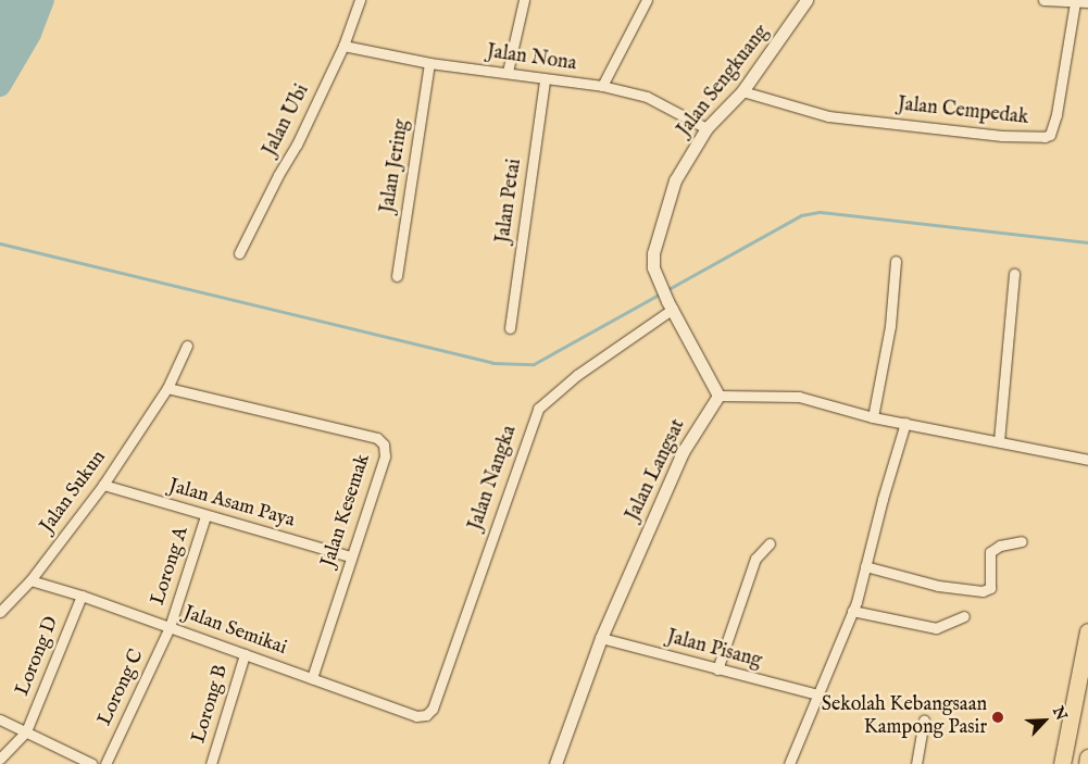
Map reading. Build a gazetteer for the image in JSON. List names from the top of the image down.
{
  "streets": {
    "street": [
      "Jalan Nona",
      "Jalan Sengkuang",
      "Jalan Cempedak",
      "Jalan Ubi",
      "Jalan Jering",
      "Jalan Petai",
      "Jalan Langsat",
      "Jalan Nangka",
      "Jalan Sukun",
      "Jalan Asam Paya",
      "Jalan Kesemak",
      "Lorong A",
      "Jalan Semikai",
      "Jalan Pisang",
      "Lorong D",
      "Lorong C",
      "Lorong B"
    ]
  },
  "crossings": [
    ["Jalan Nona", "Jalan Sengkuang"],
    ["Jalan Nona", "Jalan Ubi"],
    ["Jalan Nona", "Jalan Jering"],
    ["Jalan Nona", "Jalan Petai"],
    ["Jalan Sengkuang", "Jalan Cempedak"],
    ["Jalan Sengkuang", "Jalan Langsat"],
    ["Jalan Sengkuang", "Jalan Nangka"],
    ["Jalan Langsat", "Jalan Pisang"],
    ["Jalan Nangka", "Jalan Semikai"],
    ["Jalan Sukun", "Jalan Asam Paya"],
    ["Jalan Sukun", "Jalan Kesemak"],
    ["Jalan Sukun", "Jalan Semikai"],
    ["Jalan Asam Paya", "Jalan Kesemak"],
    ["Jalan Asam Paya", "Lorong A"],
    ["Jalan Kesemak", "Jalan Semikai"],
    ["Lorong A", "Jalan Semikai"],
    ["Lorong A", "Lorong C"],
    ["Jalan Semikai", "Lorong D"],
    ["Jalan Semikai", "Lorong C"],
    ["Jalan Semikai", "Lorong B"]
  ],
  "places": ["Sekolah Kebangsaan Kampong Pasir"],
  "north": "top right"
}
